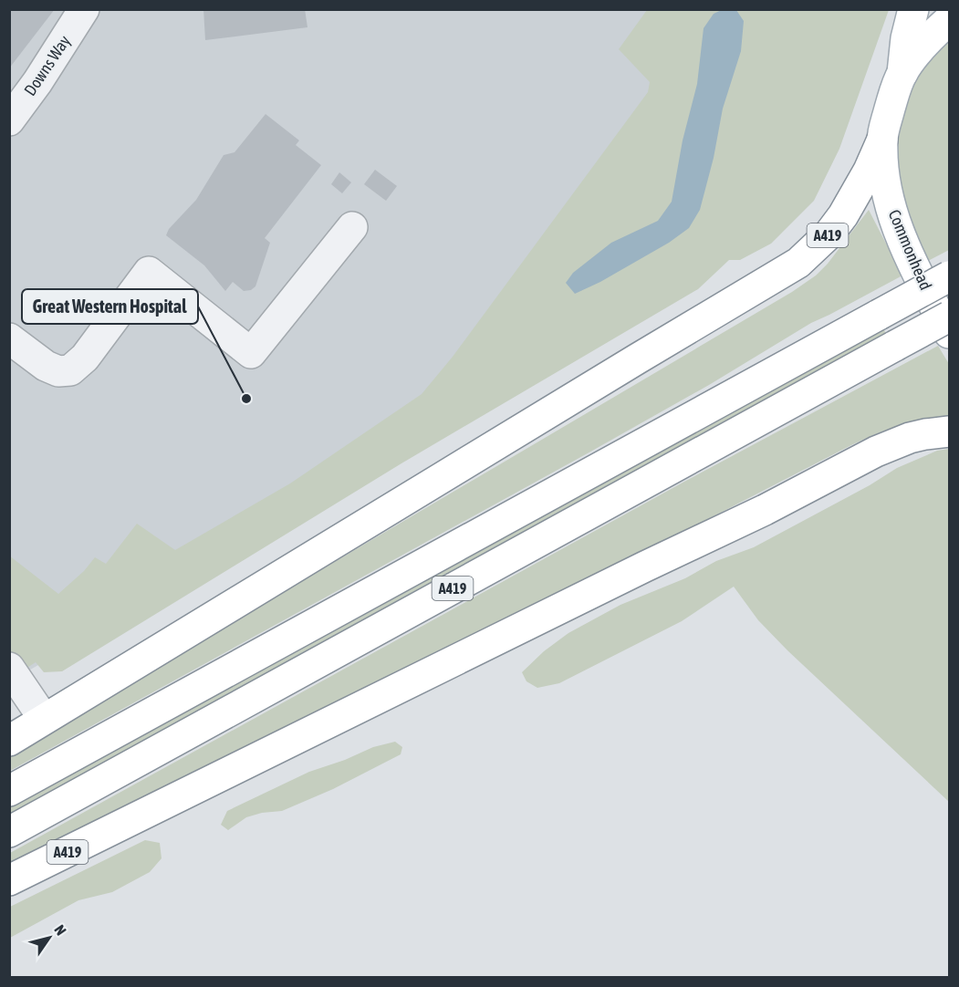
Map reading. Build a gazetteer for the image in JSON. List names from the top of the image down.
{
  "streets": {
    "main road": ["A419", "Commonhead"],
    "street": ["Downs Way"]
  },
  "crossings": [
    ["A419", "Commonhead"]
  ],
  "places": ["Great Western Hospital"],
  "north": "top right"
}
